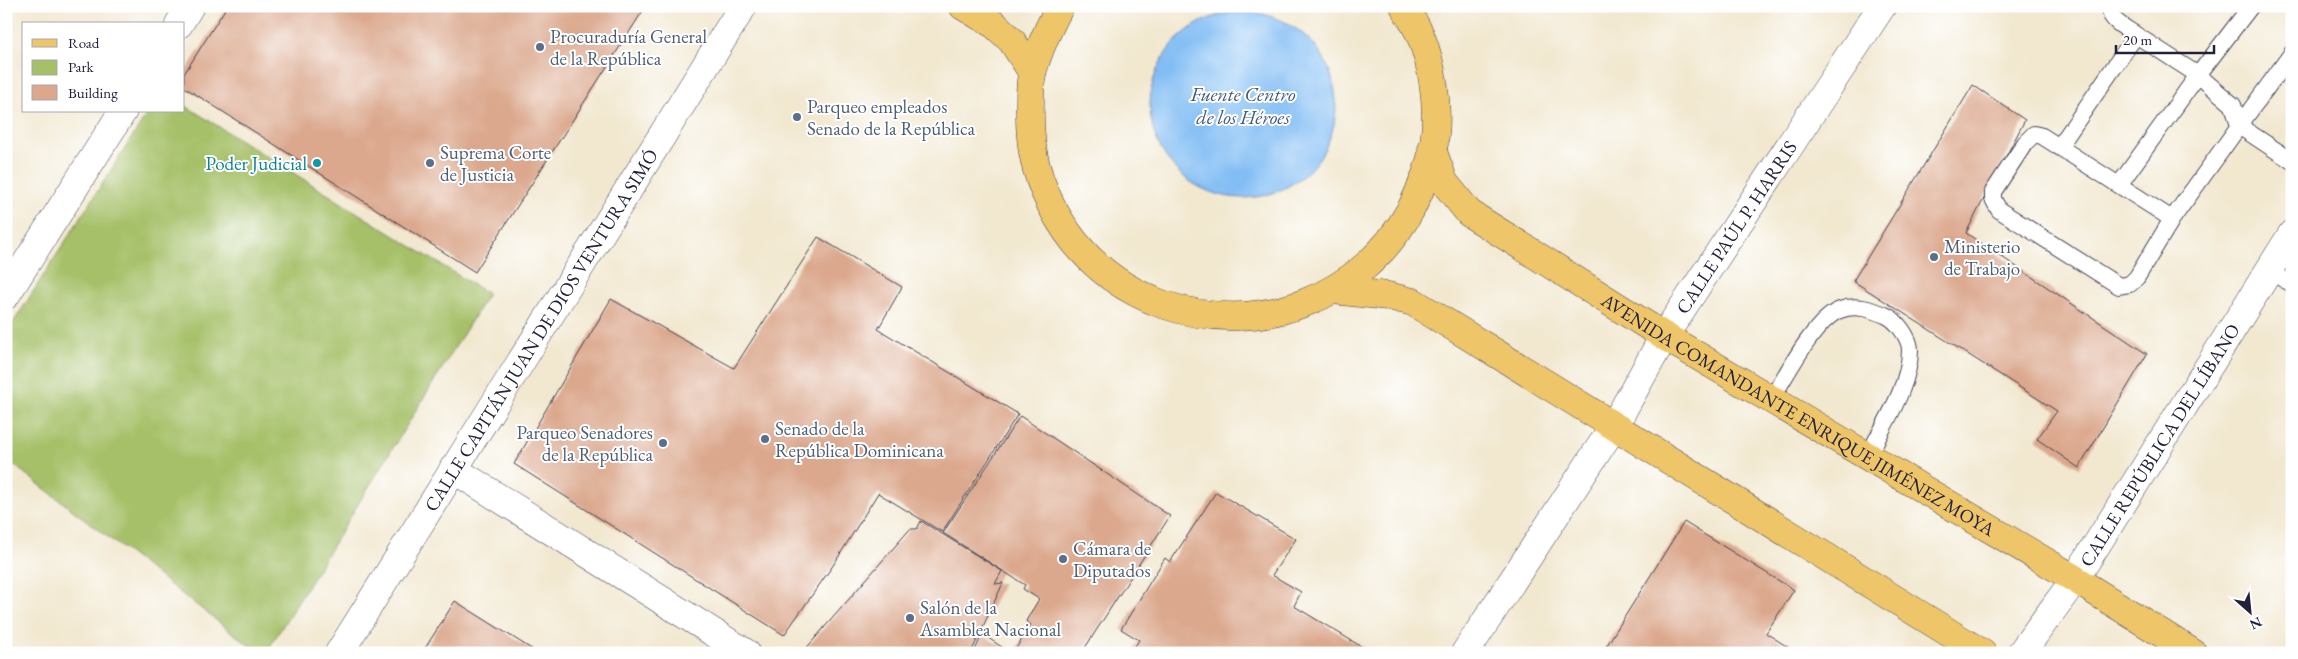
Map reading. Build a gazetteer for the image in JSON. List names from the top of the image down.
{
  "streets": {
    "main road": ["AVENIDA COMANDANTE ENRIQUE JIMÉNEZ MOYA"],
    "street": ["CALLE PAÚL P. HARRIS", "CALLE CAPITÁN JUAN DE DIOS VENTURA SIMÓ", "CALLE REPÚBLICA DEL LÍBANO"]
  },
  "crossings": [
    ["CALLE PAÚL P. HARRIS", "AVENIDA COMANDANTE ENRIQUE JIMÉNEZ MOYA"],
    ["AVENIDA COMANDANTE ENRIQUE JIMÉNEZ MOYA", "CALLE REPÚBLICA DEL LÍBANO"]
  ],
  "water": ["Fuente Centro de los Héroes"],
  "places": [
    "Procuraduría General de la República",
    "Parqueo empleados Senado de la República",
    "Poder Judicial",
    "Suprema Corte de Justicia",
    "Ministerio de Trabajo",
    "Senado de la República Dominicana",
    "Parqueo Senadores de la República",
    "Cámara de Diputados",
    "Salón de la Asamblea Nacional"
  ],
  "legend": ["Road", "Park", "Building"],
  "scale_bar": "20 m",
  "north": "bottom right"
}
